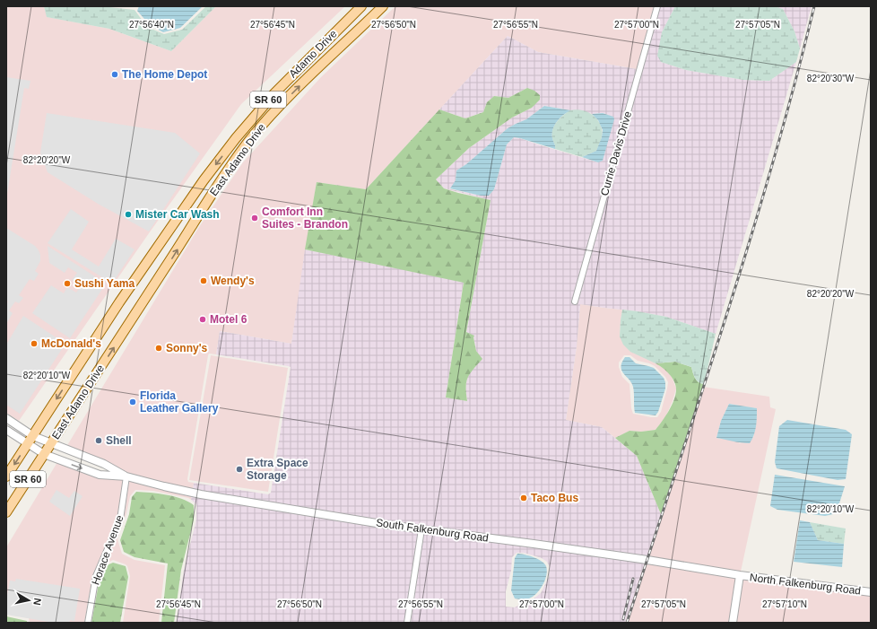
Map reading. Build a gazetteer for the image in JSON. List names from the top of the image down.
{
  "streets": {
    "main road": ["Adamo Drive", "SR 60", "East Adamo Drive"],
    "street": [
      "Currie Davis Drive",
      "South Falkenburg Road",
      "Horace Avenue",
      "North Falkenburg Road"
    ]
  },
  "crossings": [
    ["Adamo Drive", "East Adamo Drive"],
    ["SR 60", "East Adamo Drive"],
    ["SR 60", "South Falkenburg Road"],
    ["East Adamo Drive", "South Falkenburg Road"],
    ["South Falkenburg Road", "Horace Avenue"],
    ["South Falkenburg Road", "North Falkenburg Road"]
  ],
  "places": [
    "The Home Depot",
    "Mister Car Wash",
    "Comfort Inn Suites - Brandon",
    "Wendy's",
    "Sushi Yama",
    "Motel 6",
    "McDonald's",
    "Sonny's",
    "Florida Leather Gallery",
    "Shell",
    "Extra Space Storage",
    "Taco Bus"
  ],
  "north": "right",
  "coordinates": [
    "27°56'40\"N",
    "27°56'45\"N",
    "27°56'50\"N",
    "27°56'55\"N",
    "27°57'00\"N",
    "27°57'05\"N",
    "82°20'30\"W",
    "82°20'20\"W",
    "82°20'10\"W",
    "27°57'10\"N"
  ]
}
